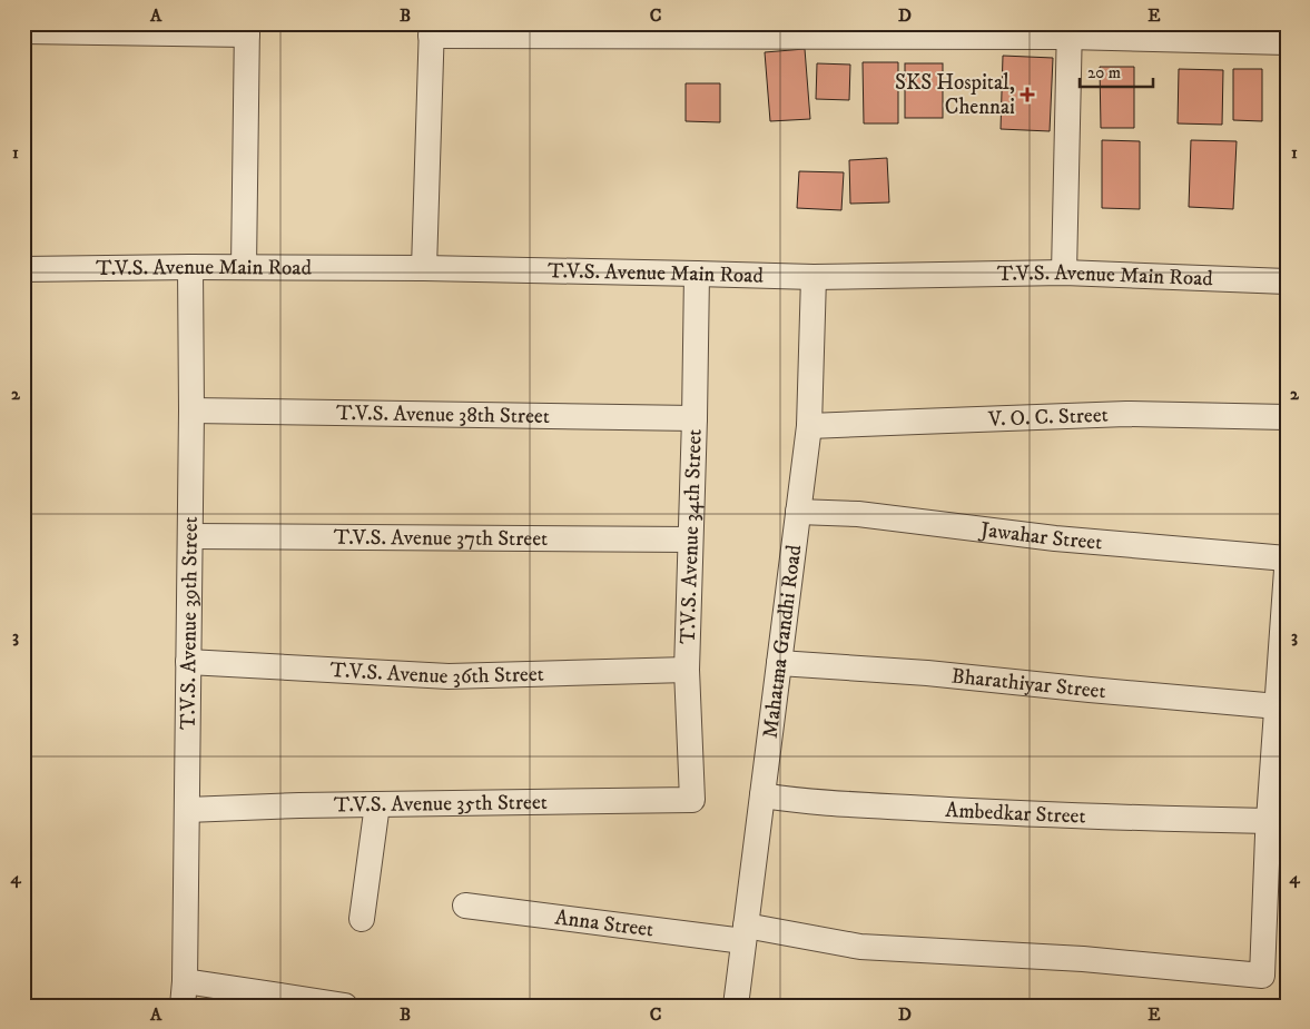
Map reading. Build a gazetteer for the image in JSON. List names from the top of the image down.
{
  "streets": {
    "street": [
      "T.V.S. Avenue Main Road",
      "T.V.S. Avenue 38th Street",
      "V. O. C. Street",
      "T.V.S. Avenue 34th Street",
      "Jawahar Street",
      "T.V.S. Avenue 37th Street",
      "T.V.S. Avenue 39th Street",
      "Mahatma Gandhi Road",
      "T.V.S. Avenue 36th Street",
      "Bharathiyar Street",
      "T.V.S. Avenue 35th Street",
      "Ambedkar Street",
      "Anna Street"
    ]
  },
  "crossings": [
    ["T.V.S. Avenue Main Road", "T.V.S. Avenue 34th Street"],
    ["T.V.S. Avenue Main Road", "T.V.S. Avenue 39th Street"],
    ["T.V.S. Avenue Main Road", "Mahatma Gandhi Road"],
    ["T.V.S. Avenue 38th Street", "T.V.S. Avenue 34th Street"],
    ["T.V.S. Avenue 38th Street", "T.V.S. Avenue 39th Street"],
    ["V. O. C. Street", "Mahatma Gandhi Road"],
    ["T.V.S. Avenue 34th Street", "T.V.S. Avenue 37th Street"],
    ["T.V.S. Avenue 34th Street", "T.V.S. Avenue 36th Street"],
    ["T.V.S. Avenue 34th Street", "T.V.S. Avenue 35th Street"],
    ["Jawahar Street", "Mahatma Gandhi Road"],
    ["T.V.S. Avenue 37th Street", "T.V.S. Avenue 39th Street"],
    ["T.V.S. Avenue 39th Street", "T.V.S. Avenue 36th Street"],
    ["T.V.S. Avenue 39th Street", "T.V.S. Avenue 35th Street"],
    ["Mahatma Gandhi Road", "Bharathiyar Street"],
    ["Mahatma Gandhi Road", "Ambedkar Street"],
    ["Mahatma Gandhi Road", "Anna Street"],
    ["Ambedkar Street", "Anna Street"]
  ],
  "places": {
    "health": ["SKS Hospital, Chennai"]
  },
  "scale_bar": "20 m",
  "grid": {
    "columns": [
      "A",
      "B",
      "C",
      "D",
      "E"
    ],
    "rows": [
      "1",
      "2",
      "3",
      "4"
    ]
  }
}
